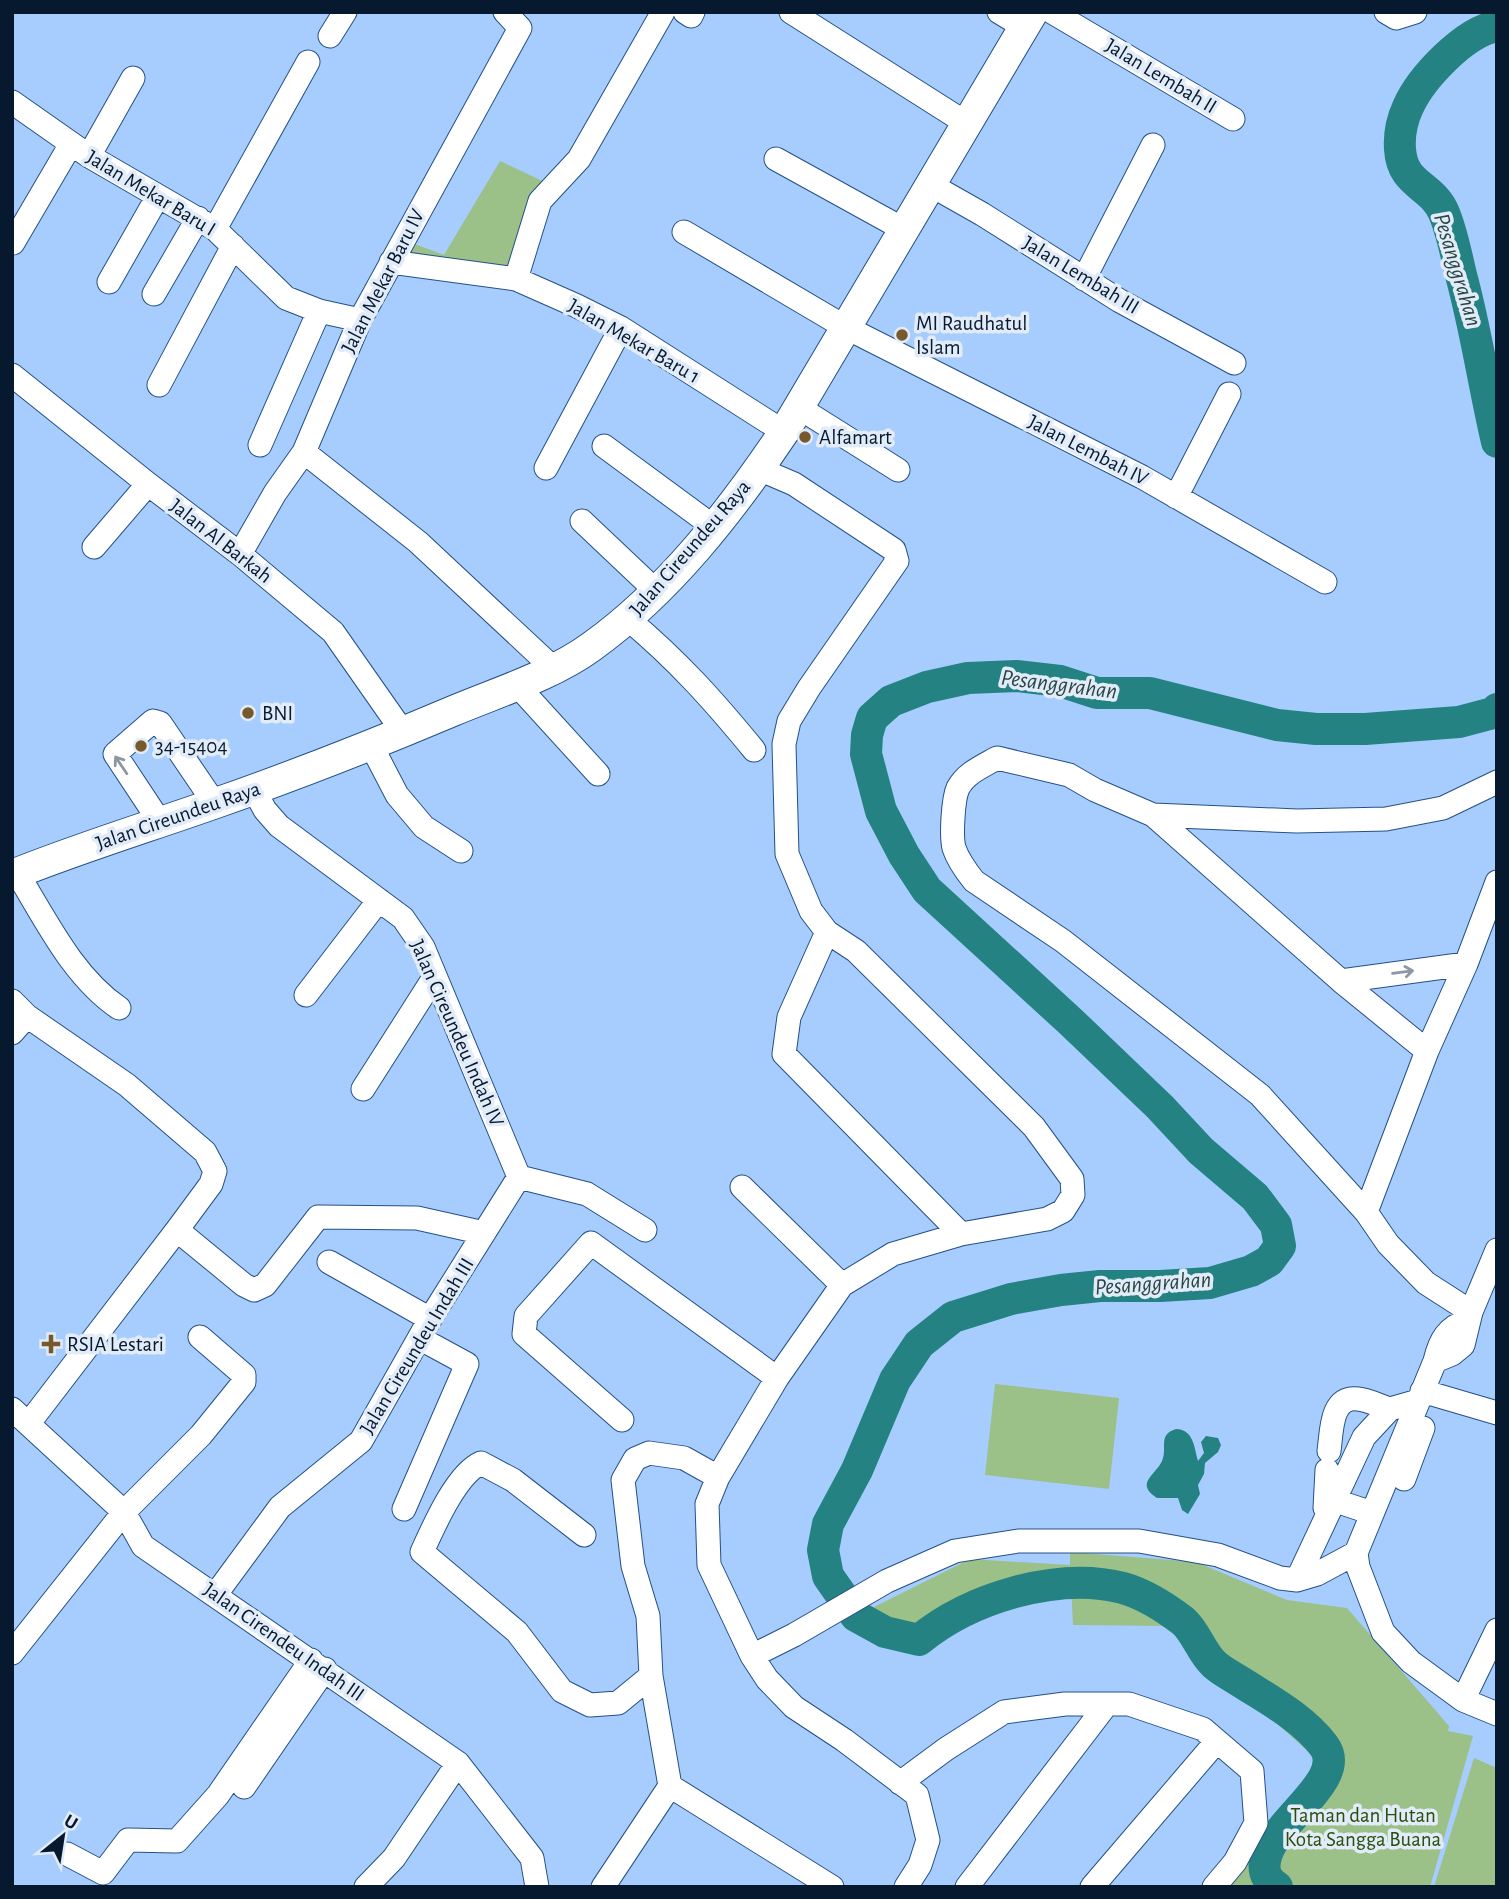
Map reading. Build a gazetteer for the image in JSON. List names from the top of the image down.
{
  "streets": {
    "main road": ["Jalan Cireundeu Raya"],
    "street": [
      "Jalan Lembah II",
      "Jalan Mekar Baru I",
      "Jalan Lembah III",
      "Jalan Mekar Baru IV",
      "Jalan Mekar Baru 1",
      "Jalan Lembah IV",
      "Jalan Al Barkah",
      "Jalan Cireundeu Indah IV",
      "Jalan Cireundeu Indah III",
      "Jalan Cirendeu Indah III"
    ]
  },
  "crossings": [
    ["Jalan Mekar Baru I", "Jalan Mekar Baru IV"],
    ["Jalan Lembah III", "Jalan Cireundeu Raya"],
    ["Jalan Mekar Baru IV", "Jalan Mekar Baru 1"],
    ["Jalan Mekar Baru IV", "Jalan Al Barkah"],
    ["Jalan Mekar Baru 1", "Jalan Cireundeu Raya"],
    ["Jalan Lembah IV", "Jalan Cireundeu Raya"],
    ["Jalan Al Barkah", "Jalan Cireundeu Raya"],
    ["Jalan Cireundeu Raya", "Jalan Cireundeu Indah IV"],
    ["Jalan Cireundeu Indah IV", "Jalan Cireundeu Indah III"],
    ["Jalan Cireundeu Indah III", "Jalan Cirendeu Indah III"]
  ],
  "water": ["Pesanggrahan"],
  "parks": ["Taman dan Hutan Kota Sangga Buana"],
  "places": {
    "other": [
      "MI Raudhatul Islam",
      "Alfamart",
      "BNI",
      "34-15404"
    ],
    "health": ["RSIA Lestari"]
  },
  "north": "top right"
}
